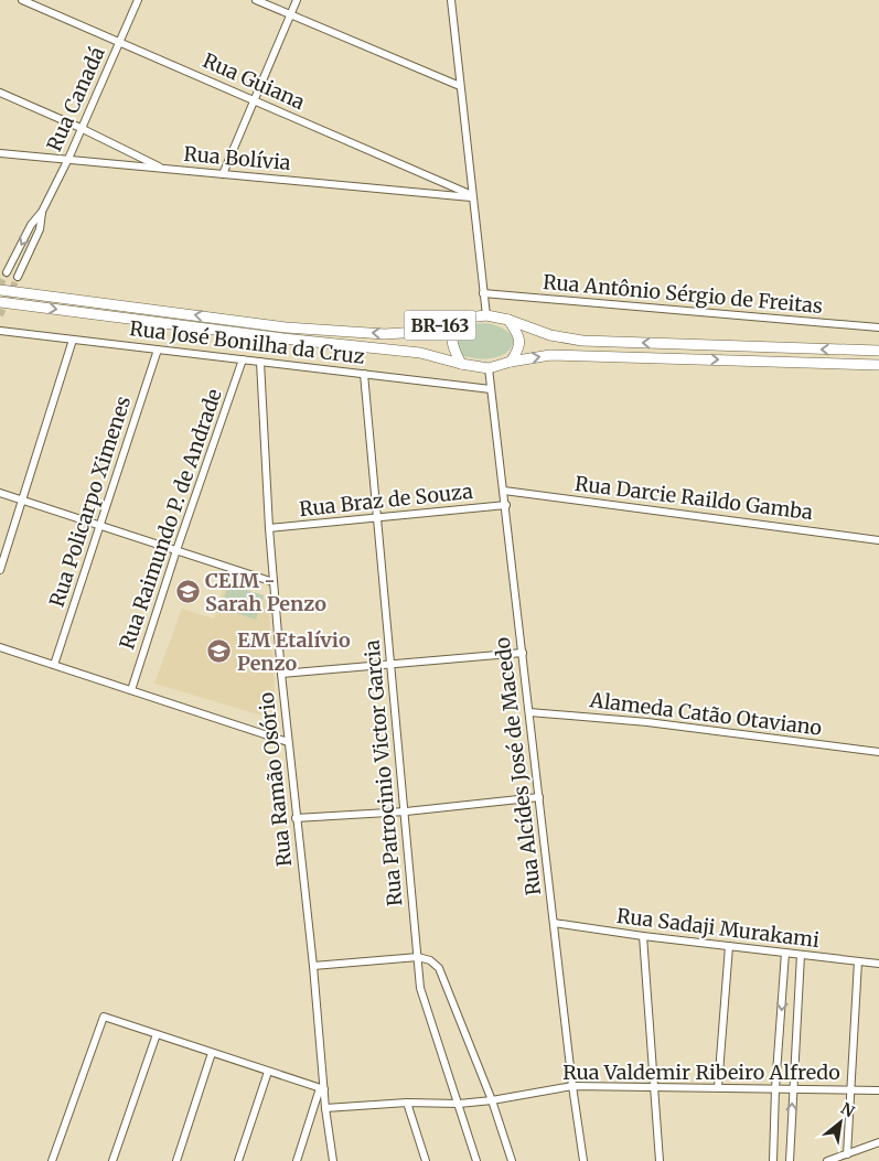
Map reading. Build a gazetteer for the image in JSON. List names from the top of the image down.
{
  "streets": {
    "highway": ["BR-163"],
    "street": [
      "Rua Guiana",
      "Rua Canadá",
      "Rua Bolívia",
      "Rua Antônio Sérgio de Freitas",
      "Rua José Bonilha da Cruz",
      "Rua Darcie Raildo Gamba",
      "Rua Braz de Souza",
      "Rua Policarpo Ximenes",
      "Rua Raimundo P. de Andrade",
      "Alameda Catão Otaviano",
      "Rua Alcídes José de Macedo",
      "Rua Patrocinio Victor Garcia",
      "Rua Ramão Osório",
      "Rua Sadaji Murakami",
      "Rua Valdemir Ribeiro Alfredo"
    ]
  },
  "crossings": [
    ["Rua Guiana", "Rua Canadá"],
    ["Rua Guiana", "Rua Bolívia"],
    ["Rua Canadá", "Rua Bolívia"],
    ["BR-163", "Rua Alcídes José de Macedo"],
    ["Rua José Bonilha da Cruz", "Rua Policarpo Ximenes"],
    ["Rua José Bonilha da Cruz", "Rua Raimundo P. de Andrade"],
    ["Rua José Bonilha da Cruz", "Rua Alcídes José de Macedo"],
    ["Rua José Bonilha da Cruz", "Rua Patrocinio Victor Garcia"],
    ["Rua José Bonilha da Cruz", "Rua Ramão Osório"],
    ["Rua Darcie Raildo Gamba", "Rua Alcídes José de Macedo"],
    ["Rua Braz de Souza", "Rua Alcídes José de Macedo"],
    ["Rua Braz de Souza", "Rua Patrocinio Victor Garcia"],
    ["Rua Braz de Souza", "Rua Ramão Osório"],
    ["Alameda Catão Otaviano", "Rua Alcídes José de Macedo"],
    ["Rua Alcídes José de Macedo", "Rua Sadaji Murakami"],
    ["Rua Alcídes José de Macedo", "Rua Valdemir Ribeiro Alfredo"],
    ["Rua Patrocinio Victor Garcia", "Rua Valdemir Ribeiro Alfredo"],
    ["Rua Ramão Osório", "Rua Valdemir Ribeiro Alfredo"]
  ],
  "places": {
    "school or university": ["CEIM - Sarah Penzo", "EM Etalívio Penzo"]
  },
  "north": "top right"
}
